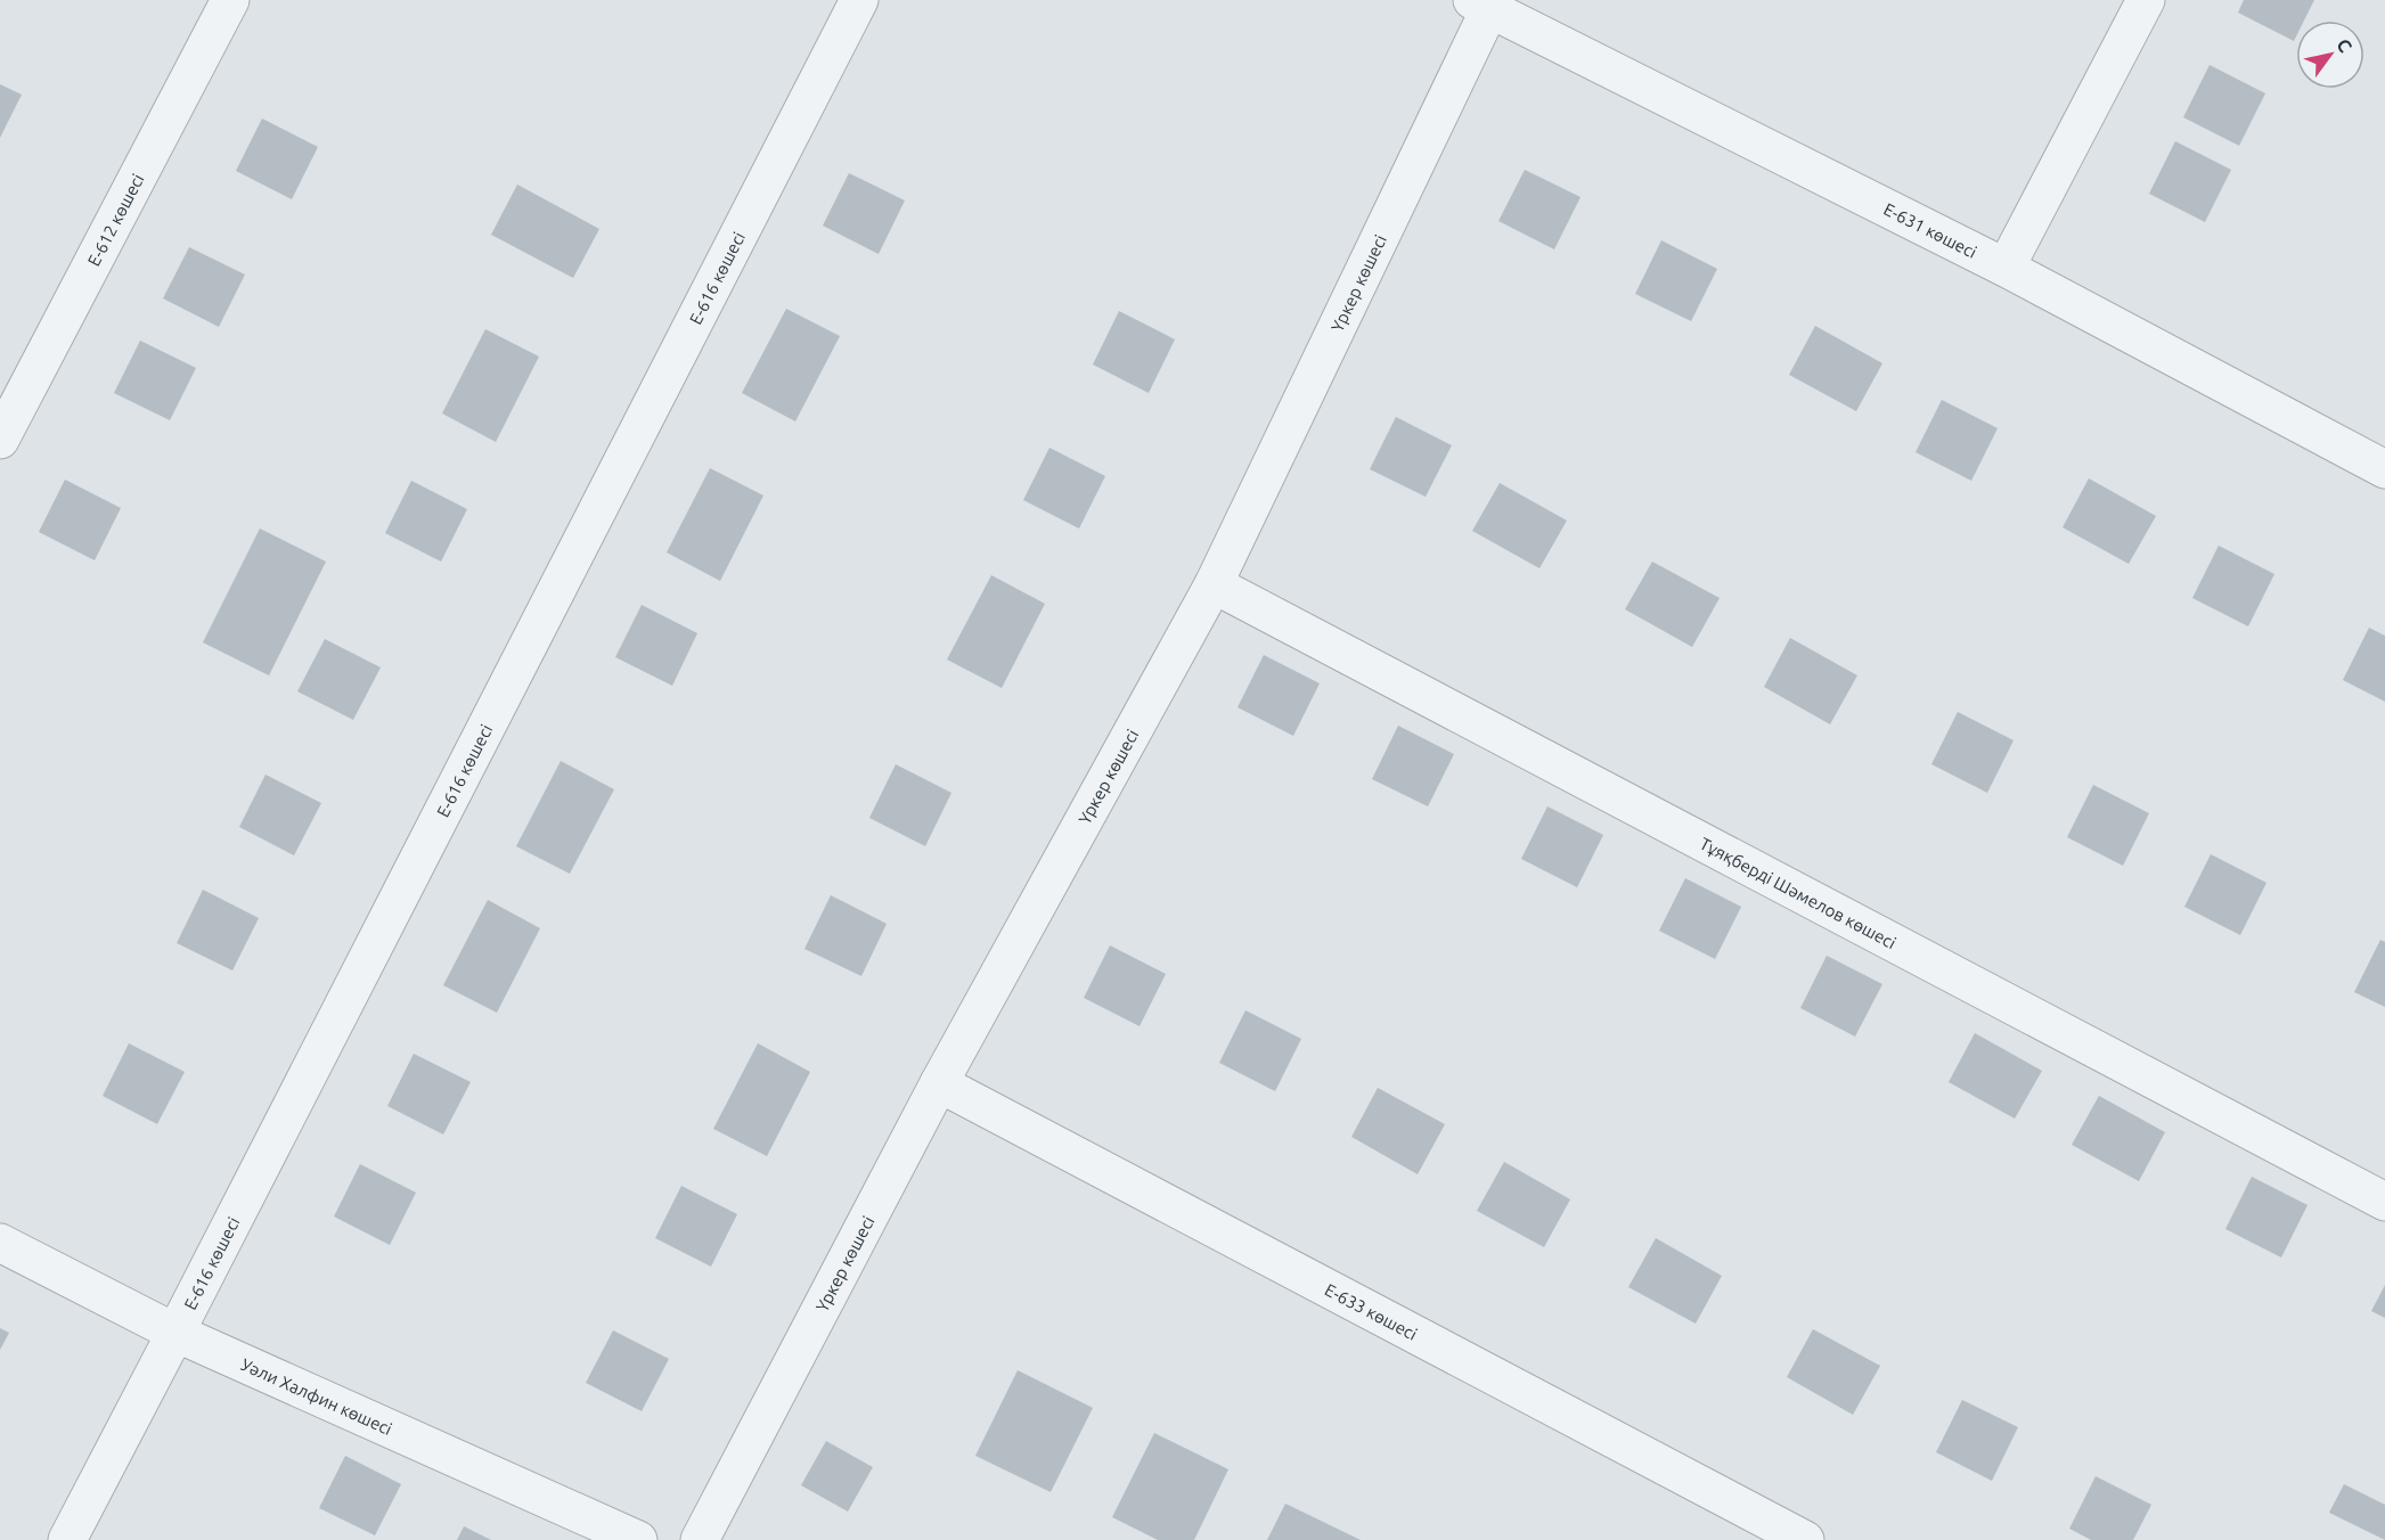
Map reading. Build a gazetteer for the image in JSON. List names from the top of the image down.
{
  "streets": {
    "street": [
      "Е-612 көшесі",
      "Е-631 көшесі",
      "Е-616 көшесі",
      "Үркер көшесі",
      "Тұяқберді Шәмелов көшесі",
      "Е-633 көшесі",
      "Уәли Халфин көшесі"
    ]
  },
  "crossings": [
    ["Е-631 көшесі", "Үркер көшесі"],
    ["Е-616 көшесі", "Уәли Халфин көшесі"],
    ["Үркер көшесі", "Тұяқберді Шәмелов көшесі"],
    ["Үркер көшесі", "Е-633 көшесі"]
  ],
  "north": "top right"
}
